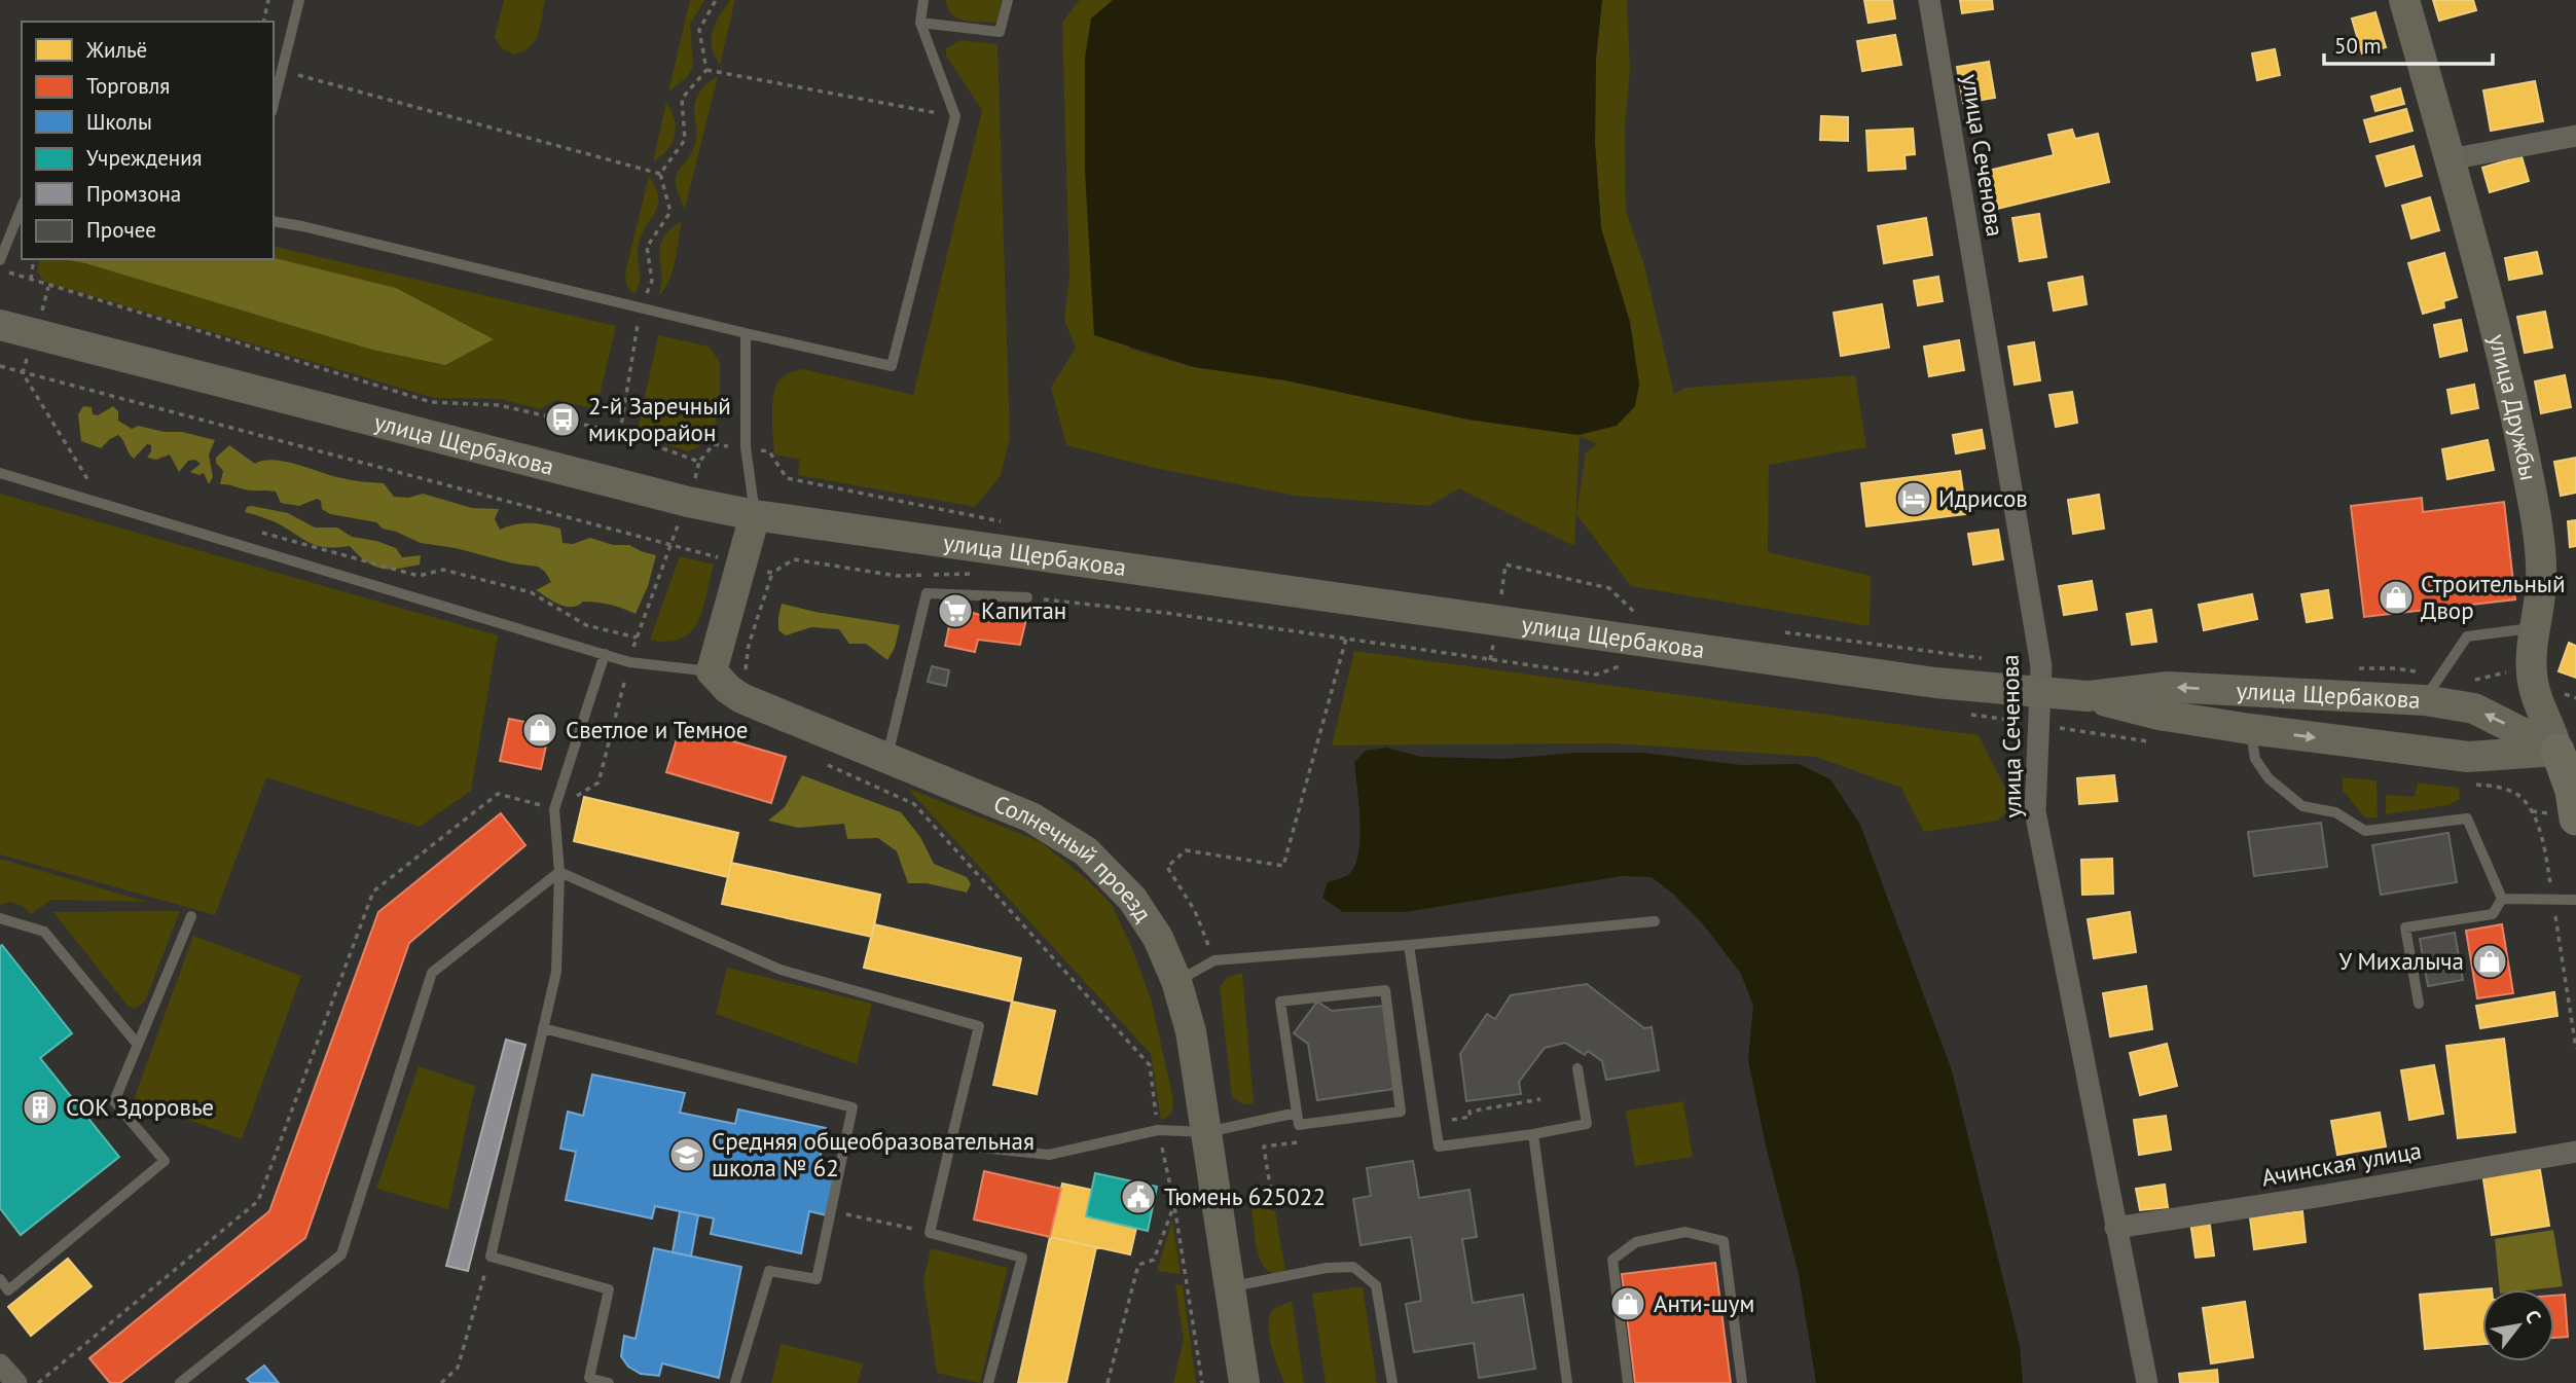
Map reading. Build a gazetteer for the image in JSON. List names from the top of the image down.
{
  "streets": {
    "main road": ["улица Дружбы", "улица Щербакова", "Солнечный проезд"],
    "street": ["улица Сеченова", "Ачинская улица"]
  },
  "crossings": [
    ["улица Сеченова", "улица Щербакова"],
    ["улица Сеченова", "Ачинская улица"],
    ["улица Дружбы", "улица Щербакова"]
  ],
  "places": {
    "bus stop": ["2-й Заречный микрорайон"],
    "hotel": ["Идрисов"],
    "shop": [
      "Строительный Двор",
      "Светлое и Темное",
      "У Михалыча",
      "Анти-шум"
    ],
    "supermarket": ["Капитан"],
    "building": ["СОК Здоровье"],
    "school or university": ["Средняя общеобразовательная школа № 62"],
    "public building": ["Тюмень 625022"]
  },
  "legend": [
    "Жильё",
    "Торговля",
    "Школы",
    "Учреждения",
    "Промзона",
    "Прочее"
  ],
  "scale_bar": "50 m",
  "north": "top right"
}
